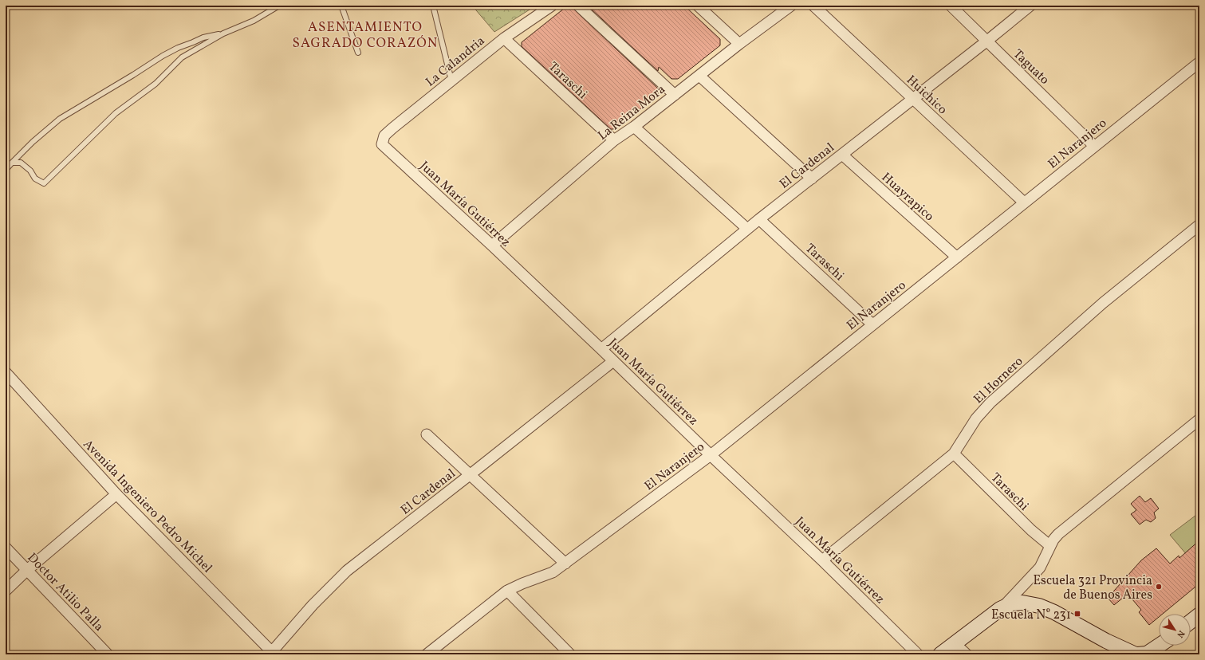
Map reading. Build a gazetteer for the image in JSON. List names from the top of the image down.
{
  "streets": {
    "street": [
      "La Calandria",
      "Taguato",
      "Taraschi",
      "Huichico",
      "La Reina Mora",
      "El Naranjero",
      "El Cardenal",
      "Huayrapico",
      "Juan María Gutiérrez",
      "El Hornero",
      "Avenida Ingeniero Pedro Michel",
      "Doctor Atilio Palla"
    ]
  },
  "crossings": [
    ["La Calandria", "Taraschi"],
    ["La Calandria", "Juan María Gutiérrez"],
    ["Taguato", "El Naranjero"],
    ["Taguato", "El Cardenal"],
    ["Taraschi", "La Reina Mora"],
    ["Taraschi", "El Naranjero"],
    ["Taraschi", "El Cardenal"],
    ["Taraschi", "El Hornero"],
    ["Huichico", "El Naranjero"],
    ["Huichico", "El Cardenal"],
    ["La Reina Mora", "Juan María Gutiérrez"],
    ["El Naranjero", "Huayrapico"],
    ["El Naranjero", "Juan María Gutiérrez"],
    ["El Cardenal", "Huayrapico"],
    ["El Cardenal", "Juan María Gutiérrez"],
    ["El Cardenal", "Avenida Ingeniero Pedro Michel"],
    ["Juan María Gutiérrez", "El Hornero"]
  ],
  "districts": ["ASENTAMIENTO SAGRADO CORAZÓN"],
  "places": {
    "other": ["Escuela 321 Provincia de Buenos Aires"],
    "transit": ["Escuela N° 231"]
  },
  "north": "bottom right"
}
